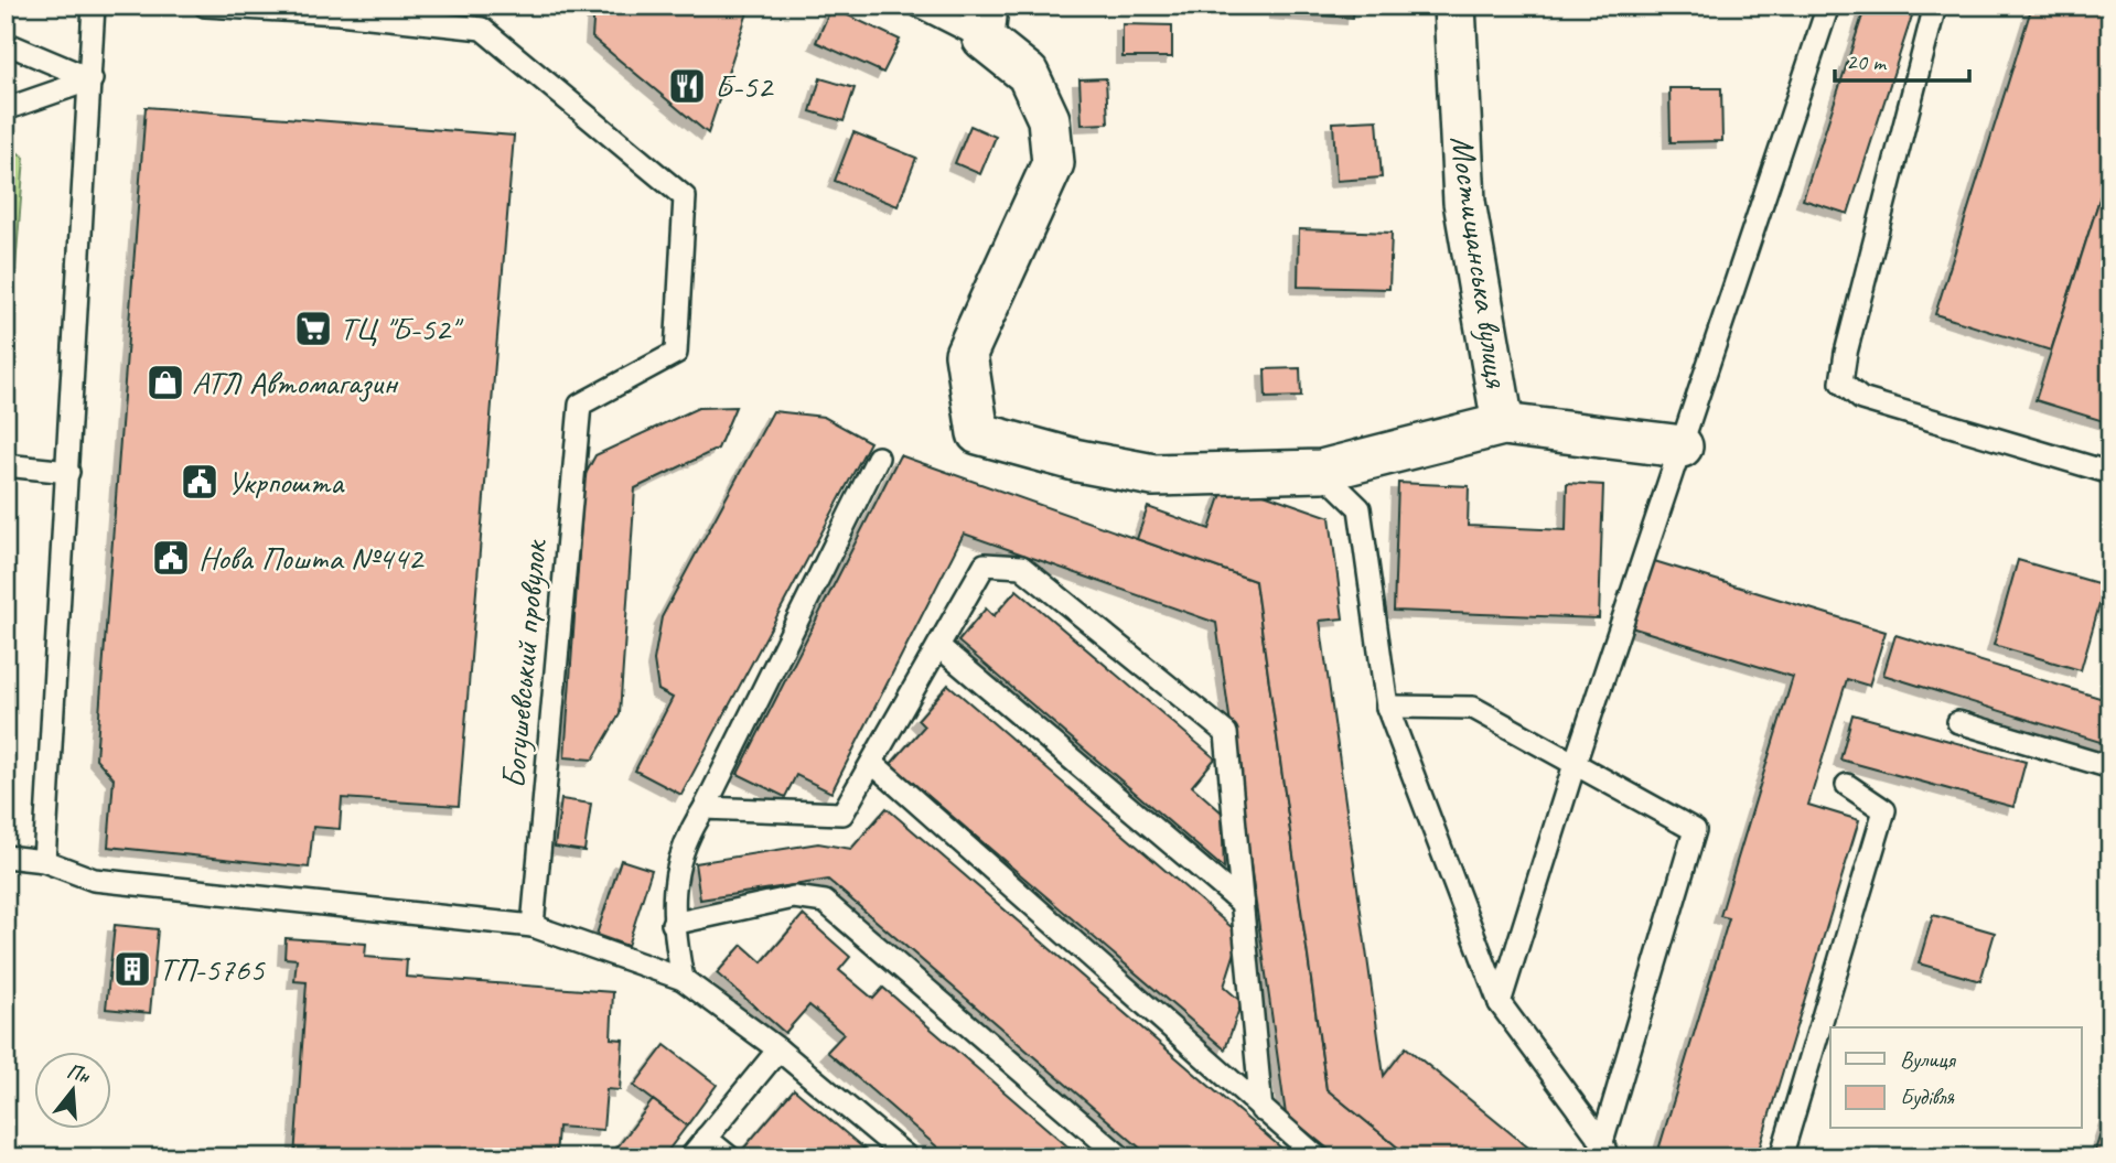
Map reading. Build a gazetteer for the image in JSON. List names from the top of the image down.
{
  "streets": {
    "street": ["Мостищанська вулиця"],
    "lane": ["Богушевський провулок"]
  },
  "places": {
    "restaurant": ["Б-52"],
    "supermarket": ["ТЦ \"Б-52\""],
    "shop": ["АТЛ Автомагазин"],
    "public building": ["Укрпошта", "Нова Пошта №442"],
    "building": ["ТП-5765"]
  },
  "legend": ["Вулиця", "Будівля"],
  "scale_bar": "20 m",
  "north": "top"
}
